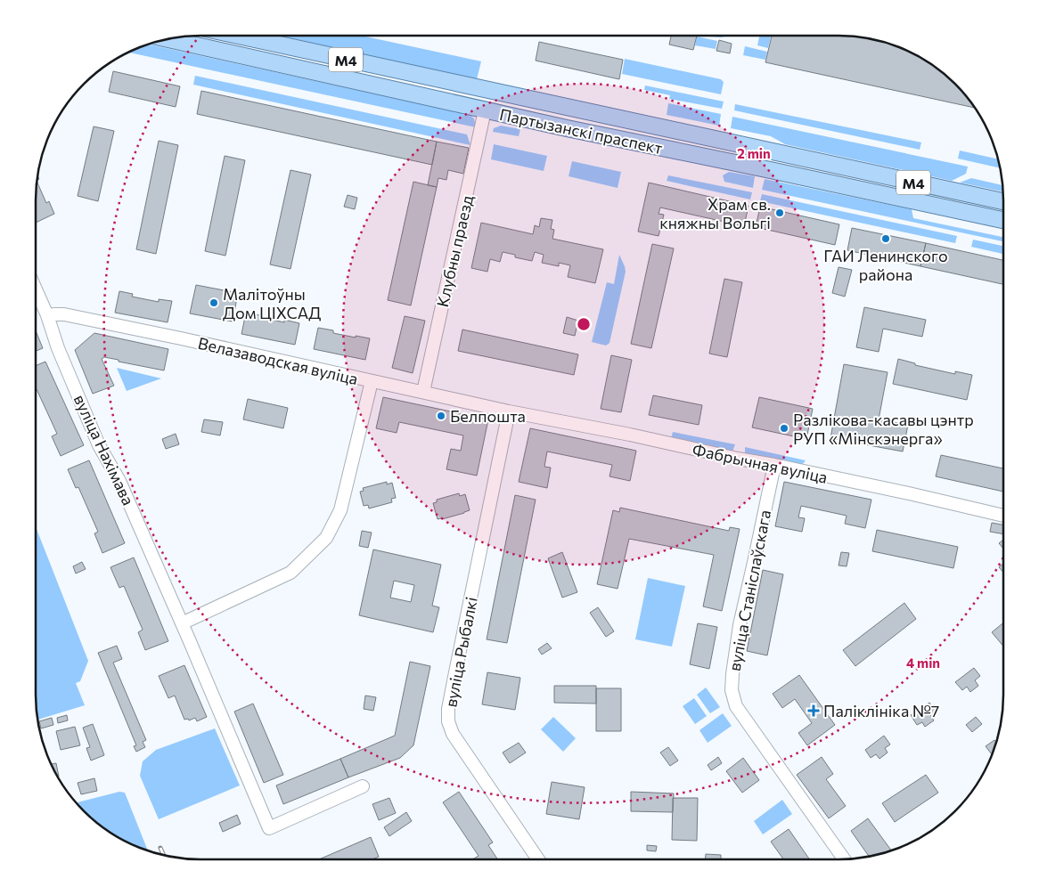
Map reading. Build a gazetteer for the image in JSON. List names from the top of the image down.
{
  "streets": {
    "main road": ["М4", "Партызанскі праспект"],
    "street": [
      "Клубны праезд",
      "Велазаводская вуліца",
      "вуліца Нахімава",
      "Фабрычная вуліца",
      "вуліца Станіслаўскага",
      "вуліца Рыбалкі"
    ]
  },
  "crossings": [
    ["Партызанскі праспект", "Клубны праезд"],
    ["Клубны праезд", "Велазаводская вуліца"],
    ["Велазаводская вуліца", "вуліца Нахімава"],
    ["Велазаводская вуліца", "Фабрычная вуліца"],
    ["Велазаводская вуліца", "вуліца Рыбалкі"],
    ["Фабрычная вуліца", "вуліца Станіслаўскага"],
    ["Фабрычная вуліца", "вуліца Рыбалкі"]
  ],
  "places": {
    "other": [
      "Храм св. княжны Вольгі",
      "ГАИ Ленинского района",
      "Малітоўны Дом ЦІХСАД",
      "Белпошта",
      "Разлікова-касавы цэнтр РУП «Мінскэнерга»"
    ],
    "health": ["Паліклініка №7"]
  },
  "rings": ["2 min", "4 min"]
}
